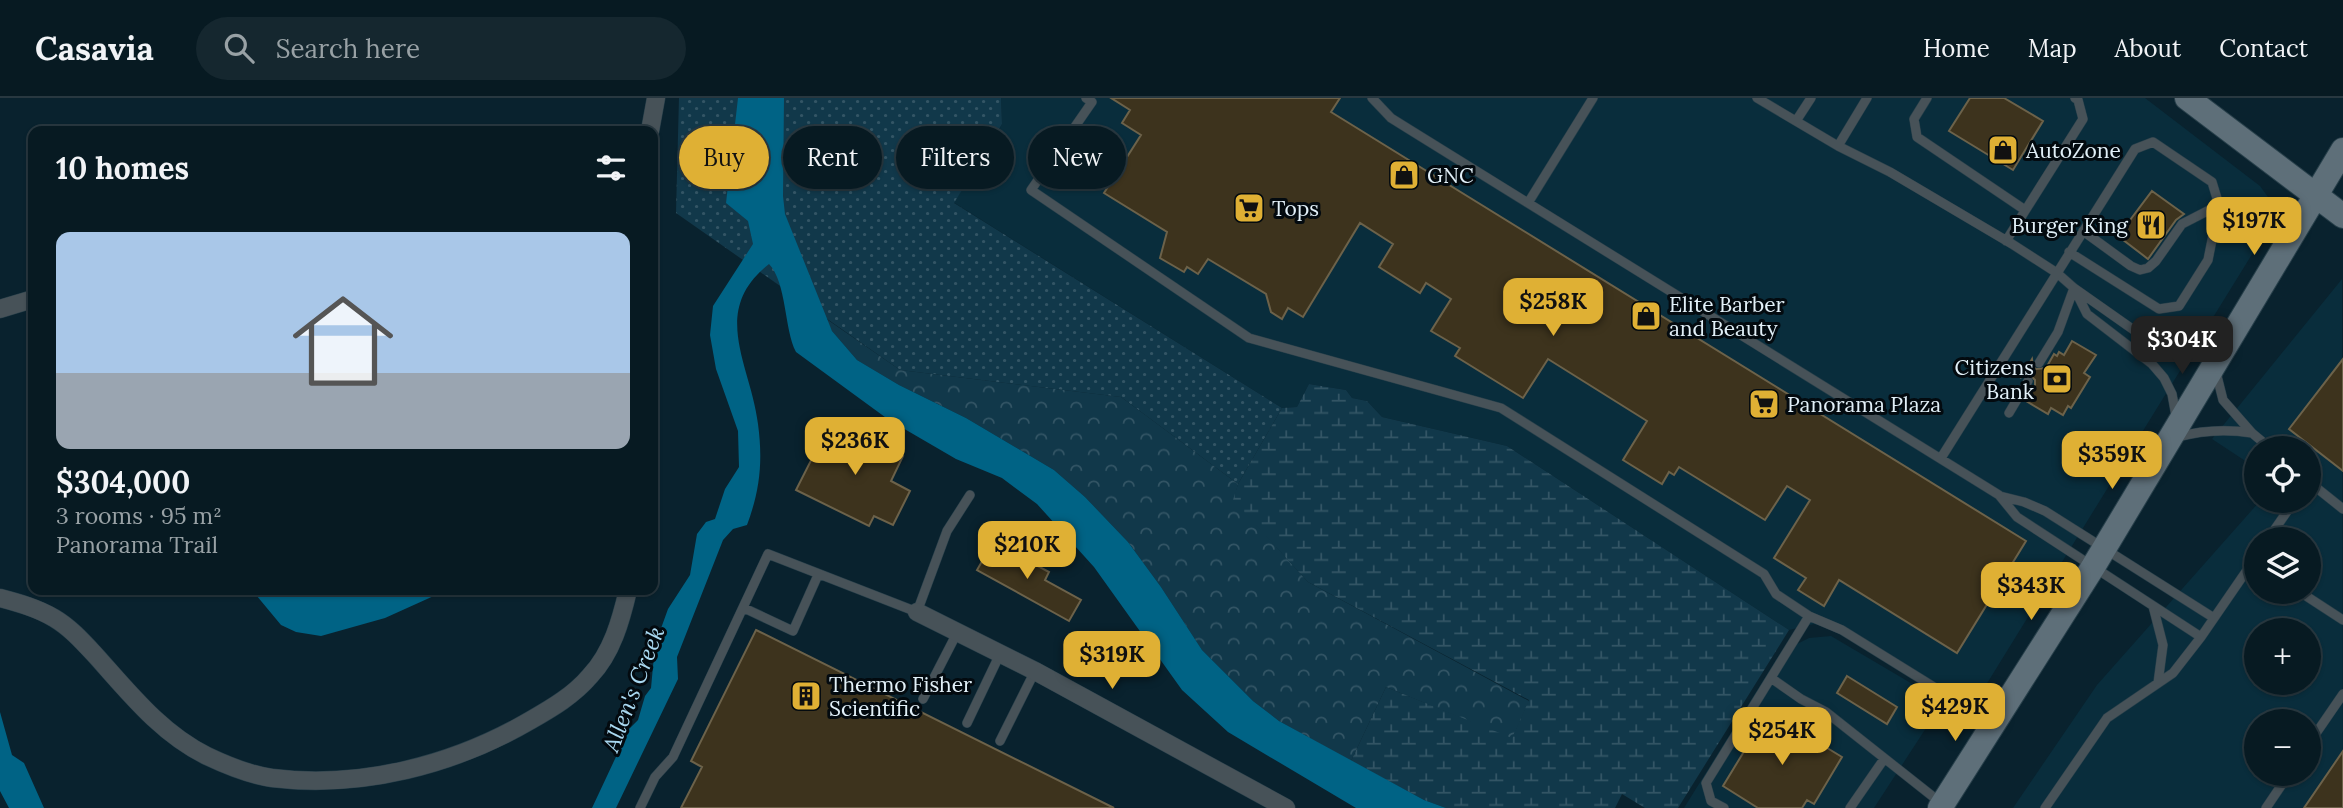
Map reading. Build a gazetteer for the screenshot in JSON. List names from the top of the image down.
{
  "water": ["Allen's Creek"],
  "places": {
    "shop": ["AutoZone", "GNC", "Elite Barber and Beauty"],
    "supermarket": ["Tops", "Panorama Plaza"],
    "restaurant": ["Burger King"],
    "bank": ["Citizens Bank"],
    "building": ["Thermo Fisher Scientific"]
  },
  "page": {
    "header": "Casavia",
    "search": "Search here",
    "nav": [
      "Home",
      "Map",
      "About",
      "Contact"
    ],
    "chip": [
      "Buy",
      "Rent",
      "Filters",
      "New"
    ],
    "heading": "10 homes",
    "price": [
      "$197K",
      "$258K",
      "$304K",
      "$236K",
      "$359K",
      "$210K",
      "$343K",
      "$319K",
      "$429K",
      "$254K"
    ],
    "list": [
      {
        "name": "$304,000",
        "note": "3 rooms · 95 m² · Panorama Trail"
      }
    ],
    "map_buttons": ["+", "−"]
  }
}
